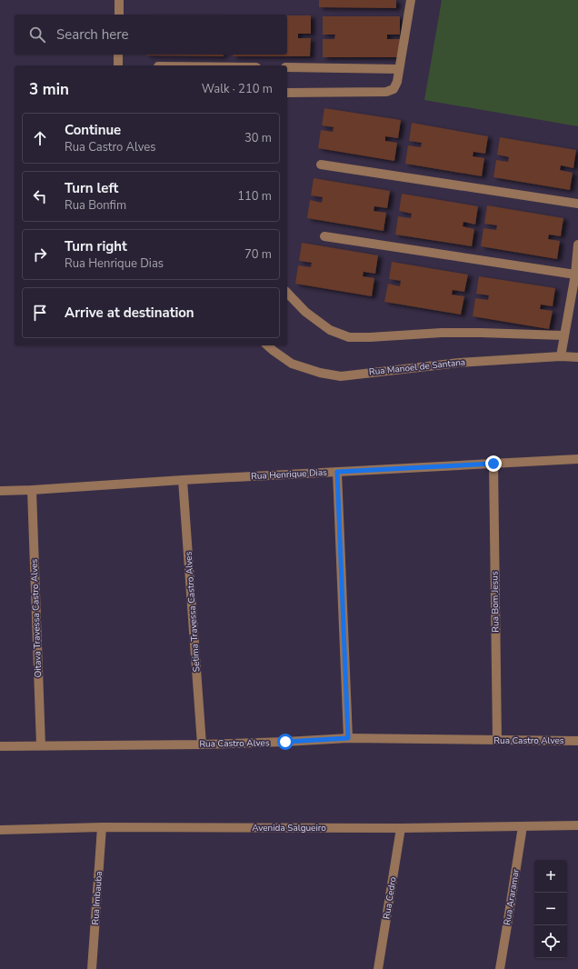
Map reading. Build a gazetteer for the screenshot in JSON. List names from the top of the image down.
{
  "streets": {
    "street": [
      "Rua Manoel de Santana",
      "Rua Henrique Dias",
      "Rua Bom Jesus",
      "Setima Travessa Castro Alves",
      "Oitava Travessa Castro Alves",
      "Rua Castro Alves",
      "Avenida Salgueiro",
      "Rua Araramar",
      "Rua Imbauba",
      "Rua Cedro"
    ]
  },
  "crossings": [
    ["Rua Henrique Dias", "Rua Bom Jesus"],
    ["Rua Henrique Dias", "Setima Travessa Castro Alves"],
    ["Rua Henrique Dias", "Oitava Travessa Castro Alves"],
    ["Rua Bom Jesus", "Rua Castro Alves"],
    ["Setima Travessa Castro Alves", "Rua Castro Alves"],
    ["Oitava Travessa Castro Alves", "Rua Castro Alves"],
    ["Avenida Salgueiro", "Rua Araramar"],
    ["Avenida Salgueiro", "Rua Imbauba"],
    ["Avenida Salgueiro", "Rua Cedro"]
  ],
  "page": {
    "search": "Search here",
    "heading": ["3 min", "Walk · 210 m"],
    "list": [
      ["Continue", "Rua Castro Alves", "30 m"],
      ["Turn left", "Rua Bonfim", "110 m"],
      ["Turn right", "Rua Henrique Dias", "70 m"],
      "Arrive at destination"
    ],
    "map_buttons": ["+", "−"]
  }
}
